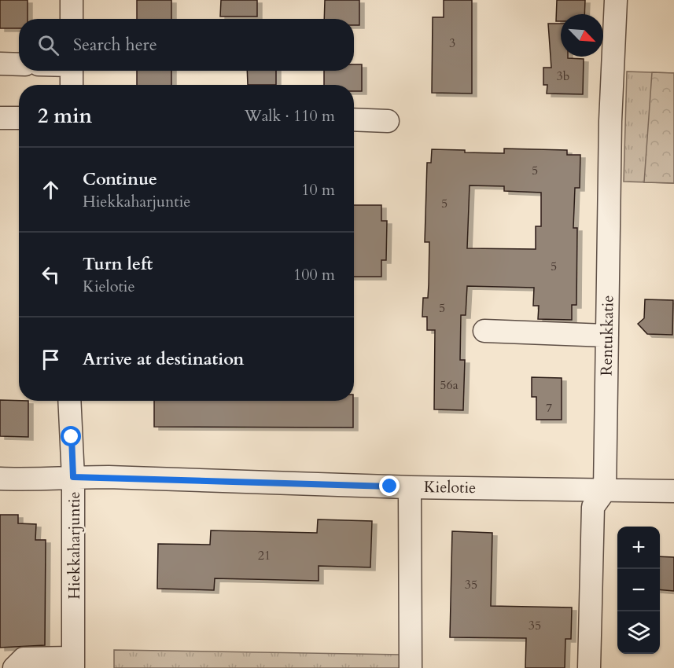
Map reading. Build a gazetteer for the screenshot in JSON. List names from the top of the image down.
{
  "streets": {
    "street": ["Rentukkatie", "Kielotie", "Hiekkaharjuntie"]
  },
  "crossings": [
    ["Rentukkatie", "Kielotie"],
    ["Kielotie", "Hiekkaharjuntie"]
  ],
  "house_numbers": [
    "3",
    "3b",
    "5",
    "5",
    "5",
    "5",
    "56a",
    "7",
    "21",
    "35",
    "35"
  ],
  "north": "bottom right",
  "page": {
    "search": "Search here",
    "heading": ["2 min", "Walk · 110 m"],
    "list": [
      ["Continue", "Hiekkaharjuntie", "10 m"],
      ["Turn left", "Kielotie", "100 m"],
      "Arrive at destination"
    ],
    "map_buttons": ["+", "−"]
  }
}
